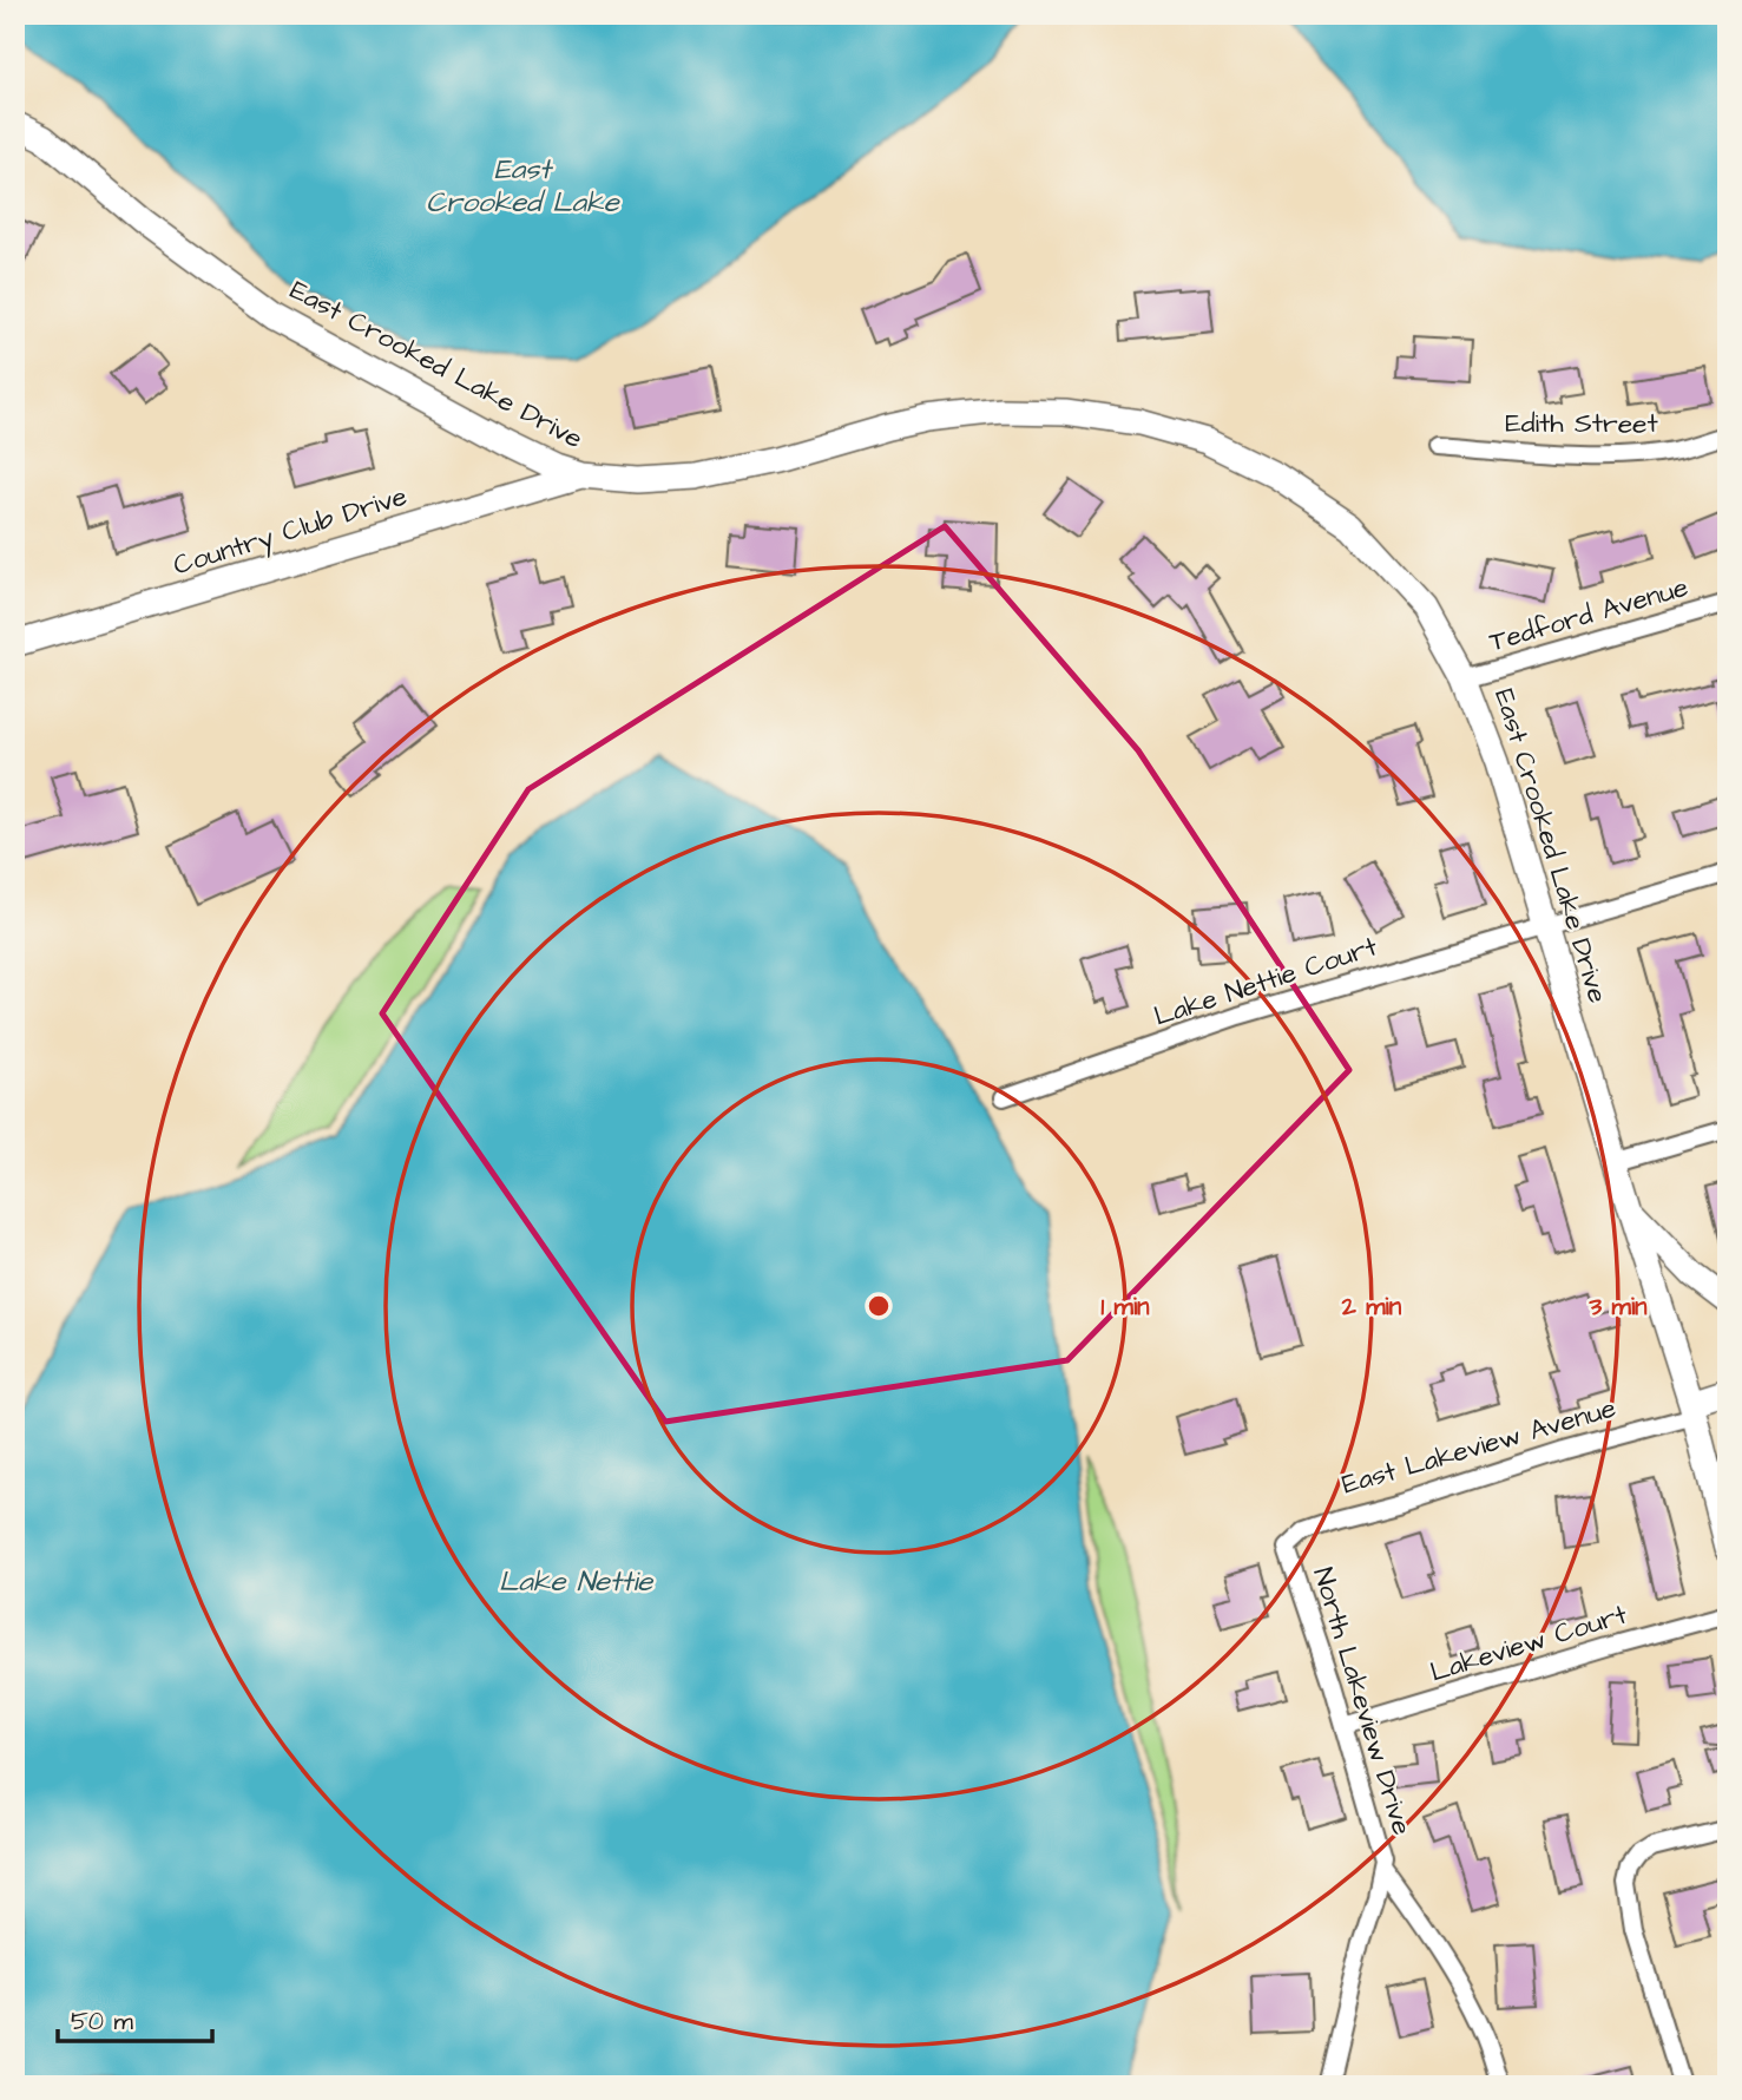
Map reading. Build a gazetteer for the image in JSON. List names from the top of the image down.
{
  "streets": {
    "street": [
      "East Crooked Lake Drive",
      "Edith Street",
      "Country Club Drive",
      "Tedford Avenue",
      "Lake Nettie Court",
      "East Lakeview Avenue",
      "Lakeview Court",
      "North Lakeview Drive"
    ]
  },
  "crossings": [
    ["East Crooked Lake Drive", "Country Club Drive"],
    ["East Crooked Lake Drive", "Tedford Avenue"],
    ["East Crooked Lake Drive", "Lake Nettie Court"],
    ["East Crooked Lake Drive", "East Lakeview Avenue"],
    ["East Lakeview Avenue", "North Lakeview Drive"],
    ["Lakeview Court", "North Lakeview Drive"]
  ],
  "water": ["East Crooked Lake", "Lake Nettie"],
  "scale_bar": "50 m",
  "rings": ["1 min", "2 min", "3 min"]
}
